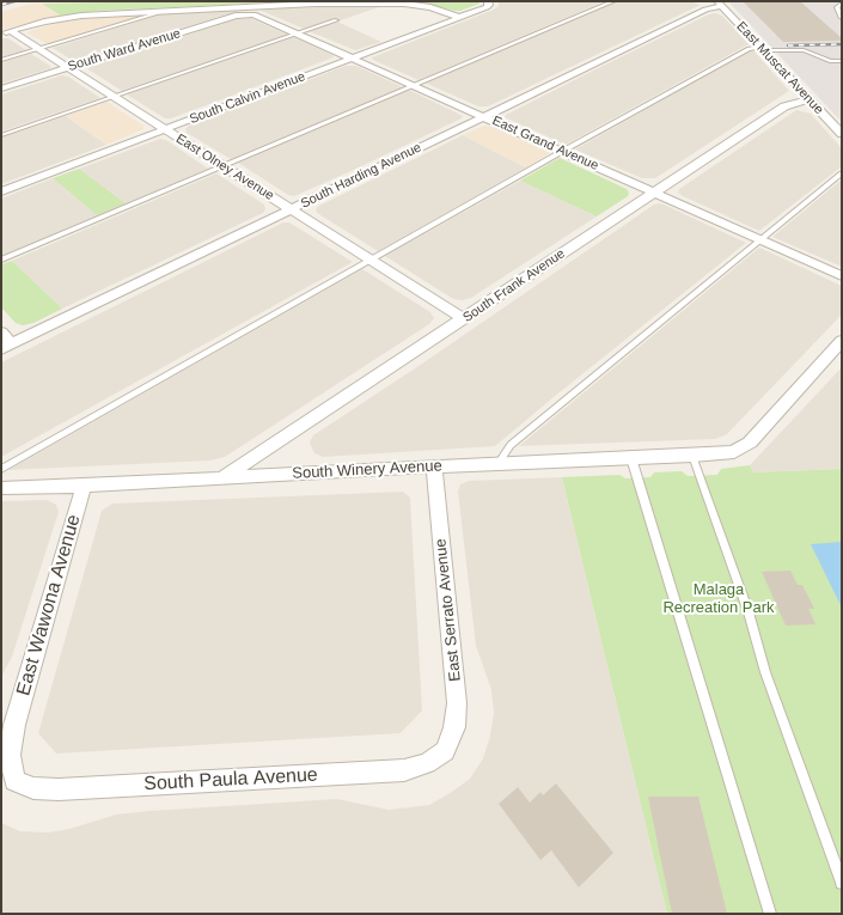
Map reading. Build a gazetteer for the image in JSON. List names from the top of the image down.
{
  "streets": {
    "street": [
      "South Ward Avenue",
      "East Muscat Avenue",
      "South Calvin Avenue",
      "East Grand Avenue",
      "East Olney Avenue",
      "South Harding Avenue",
      "South Frank Avenue",
      "South Winery Avenue",
      "East Wawona Avenue",
      "East Serrato Avenue",
      "South Paula Avenue"
    ]
  },
  "crossings": [
    ["South Ward Avenue", "East Grand Avenue"],
    ["South Ward Avenue", "East Olney Avenue"],
    ["East Muscat Avenue", "South Harding Avenue"],
    ["East Muscat Avenue", "South Frank Avenue"],
    ["South Calvin Avenue", "East Grand Avenue"],
    ["South Calvin Avenue", "East Olney Avenue"],
    ["East Grand Avenue", "South Harding Avenue"],
    ["East Grand Avenue", "South Frank Avenue"],
    ["East Olney Avenue", "South Harding Avenue"],
    ["East Olney Avenue", "South Frank Avenue"],
    ["South Frank Avenue", "South Winery Avenue"],
    ["South Winery Avenue", "East Wawona Avenue"],
    ["South Winery Avenue", "East Serrato Avenue"],
    ["East Wawona Avenue", "South Paula Avenue"],
    ["East Serrato Avenue", "South Paula Avenue"]
  ],
  "parks": ["Malaga Recreation Park"]
}
